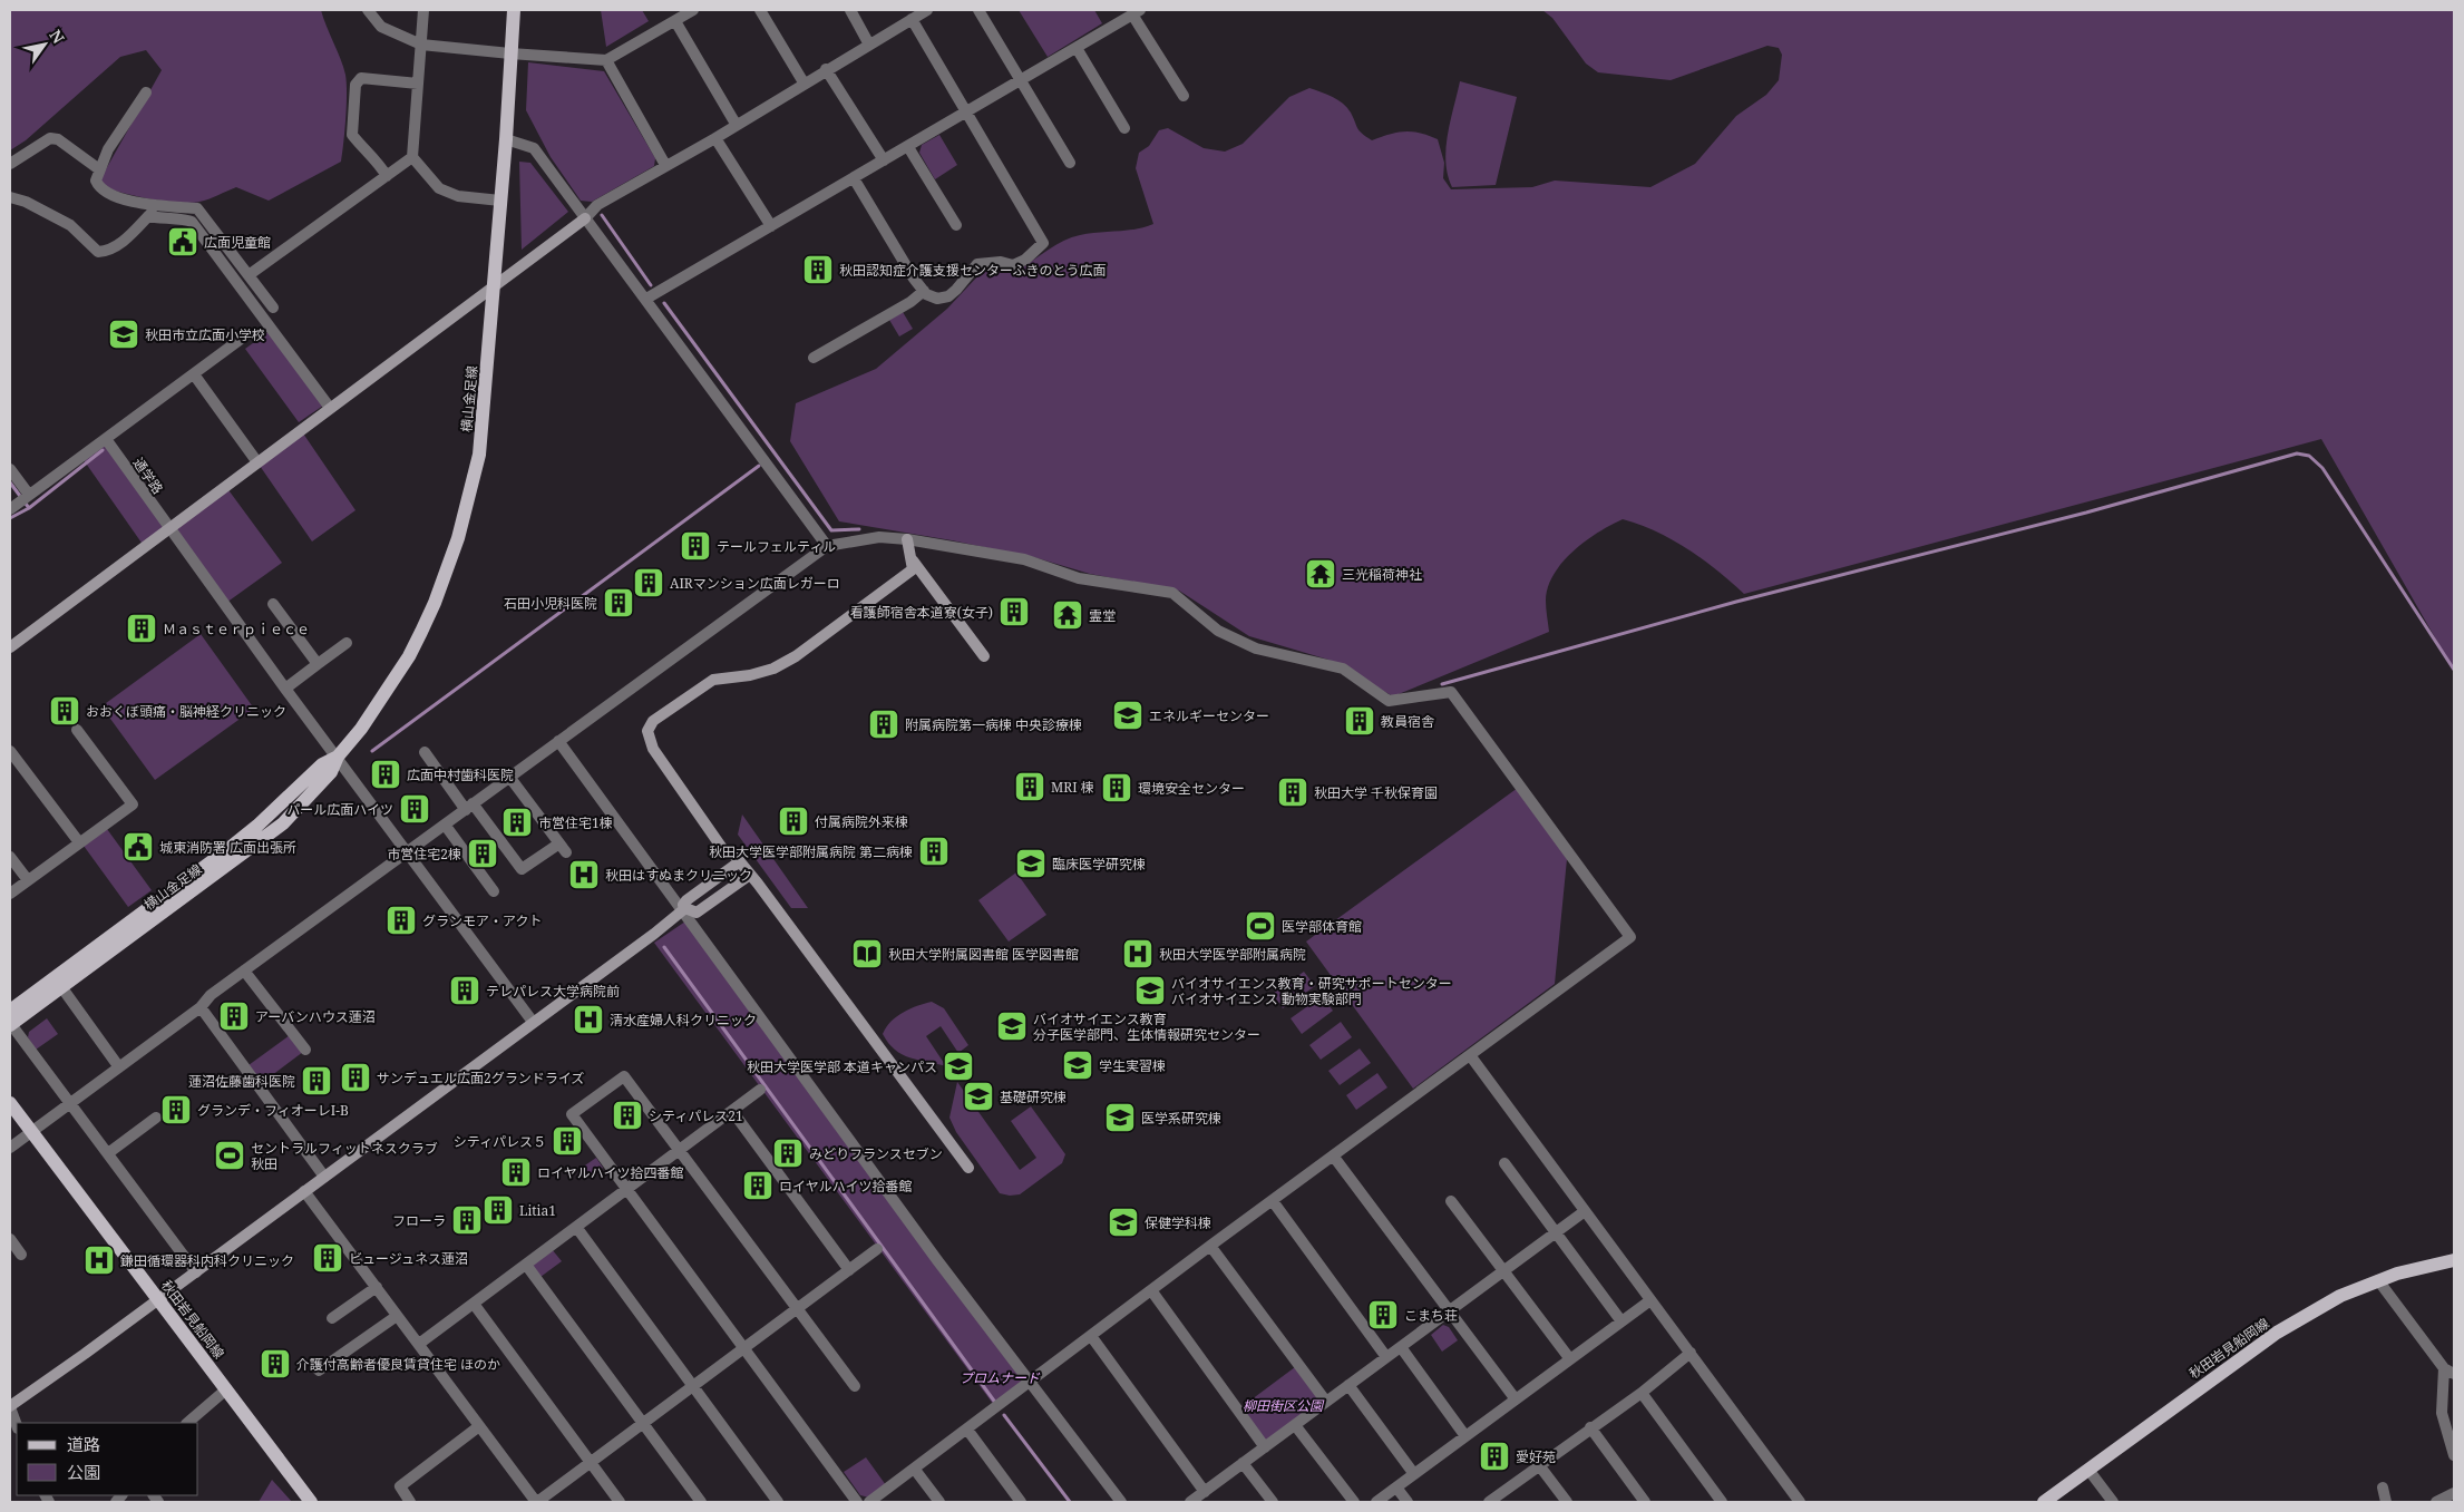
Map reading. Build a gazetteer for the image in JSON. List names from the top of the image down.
{
  "streets": {
    "main road": ["横山金足線", "秋田岩見船岡線"],
    "street": ["通学路"]
  },
  "crossings": [
    ["横山金足線", "通学路"]
  ],
  "parks": ["プロムナード", "柳田街区公園"],
  "places": {
    "public building": ["広面児童館", "城東消防署 広面出張所"],
    "building": [
      "秋田認知症介護支援センターふきのとう広面",
      "テールフェルティル",
      "AIRマンション広面レガーロ",
      "石田小児科医院",
      "看護師宿舎本道寮(女子)",
      "Ｍａｓｔｅｒｐｉｅｃｅ",
      "おおくぼ頭痛・脳神経クリニック",
      "教員宿舎",
      "附属病院第一病棟 中央診療棟",
      "広面中村歯科医院",
      "MRI 棟",
      "環境安全センター",
      "秋田大学 千秋保育園",
      "パール広面ハイツ",
      "付属病院外来棟",
      "市営住宅1棟",
      "秋田大学医学部附属病院 第二病棟",
      "市営住宅2棟",
      "グランモア・アクト",
      "テレパレス大学病院前",
      "アーバンハウス蓮沼",
      "サンデュエル広面2グランドライズ",
      "蓮沼佐藤歯科医院",
      "グランデ・フィオーレI-B",
      "シティパレス21",
      "シティパレス５",
      "みどりフランスセブン",
      "ロイヤルハイツ拾四番館",
      "ロイヤルハイツ拾番館",
      "Litia1",
      "フローラ",
      "ビュージュネス蓮沼",
      "こまち荘",
      "介護付高齢者優良賃貸住宅 ほのか",
      "愛好苑"
    ],
    "school or university": [
      "秋田市立広面小学校",
      "エネルギーセンター",
      "臨床医学研究棟",
      "バイオサイエンス教育・研究サポートセンター バイオサイエンス 動物実験部門",
      "バイオサイエンス教育 分子医学部門、生体情報研究センター",
      "学生実習棟",
      "秋田大学医学部 本道キャンパス",
      "基礎研究棟",
      "医学系研究棟",
      "保健学科棟"
    ],
    "temple": ["三光稲荷神社", "霊堂"],
    "hospital": [
      "秋田はすぬまクリニック",
      "秋田大学医学部附属病院",
      "清水産婦人科クリニック",
      "鎌田循環器科内科クリニック"
    ],
    "sports": ["医学部体育館", "セントラルフィットネスクラブ 秋田"],
    "library": ["秋田大学附属図書館 医学図書館"]
  },
  "legend": ["道路", "公園"],
  "north": "top right"
}
